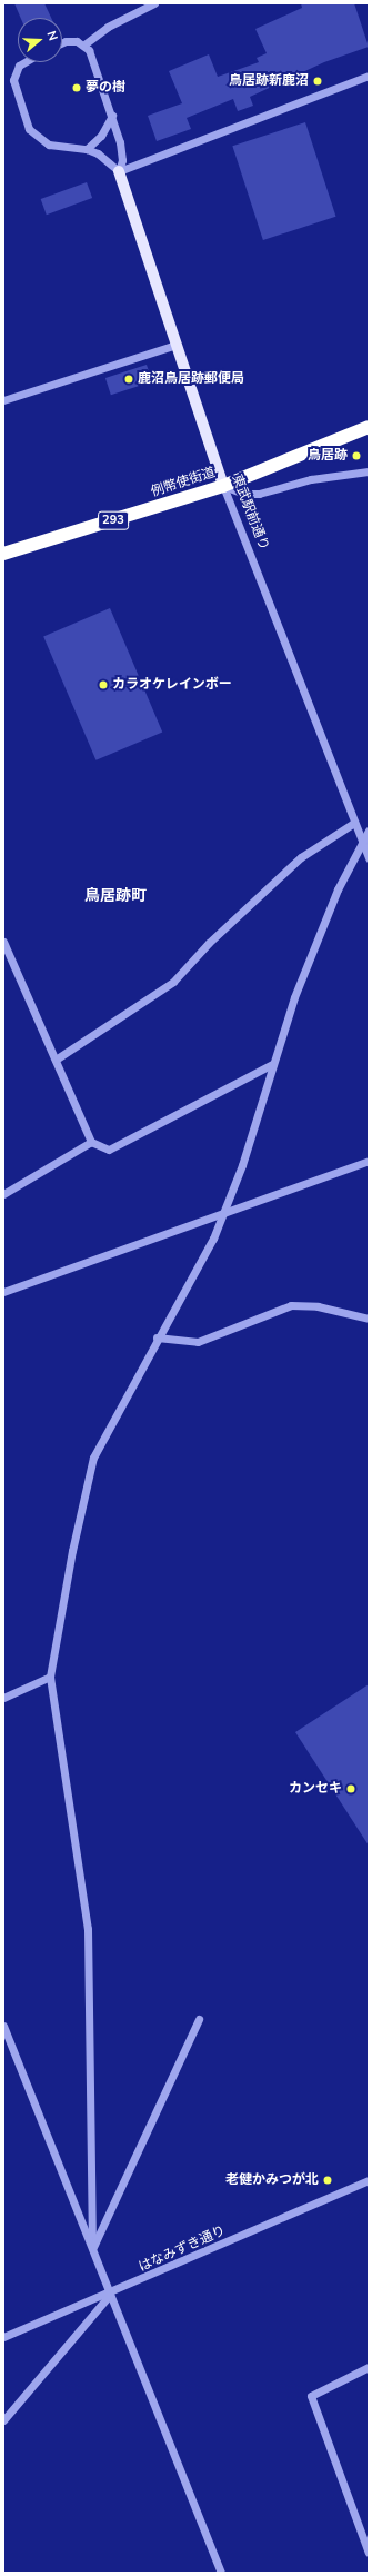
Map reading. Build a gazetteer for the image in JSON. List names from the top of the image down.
{
  "streets": {
    "highway": ["例幣使街道", "293"],
    "main road": ["東武駅前通り"],
    "street": ["はなみずき通り"]
  },
  "crossings": [
    ["例幣使街道", "東武駅前通り"]
  ],
  "districts": ["鳥居跡町"],
  "places": [
    "鳥居跡新鹿沼",
    "夢の樹",
    "鹿沼鳥居跡郵便局",
    "鳥居跡",
    "カラオケレインボー",
    "カンセキ",
    "老健かみつが北"
  ],
  "north": "right"
}
